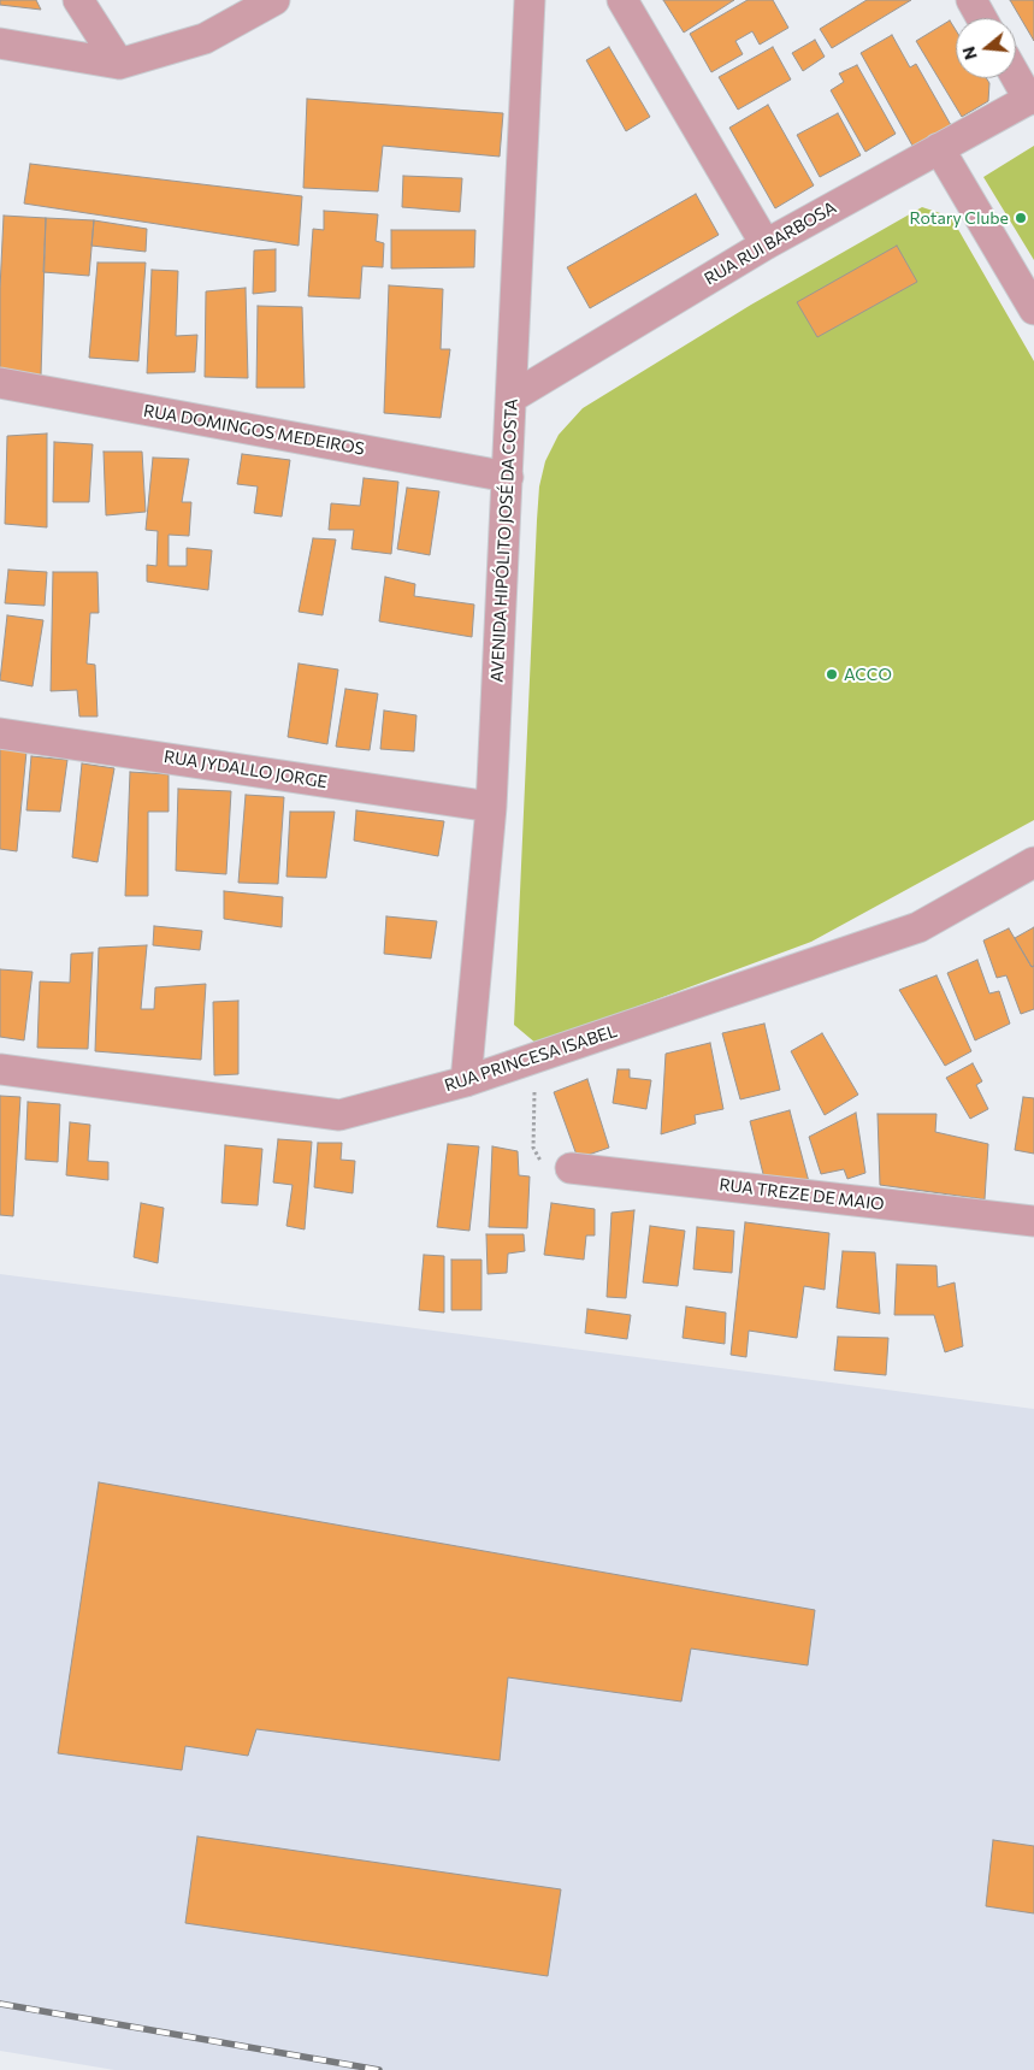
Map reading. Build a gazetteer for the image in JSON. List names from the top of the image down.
{
  "streets": {
    "street": [
      "RUA RUI BARBOSA",
      "RUA DOMINGOS MEDEIROS",
      "AVENIDA HIPÓLITO JOSÉ DA COSTA",
      "RUA JYDALLO JORGE",
      "RUA PRINCESA ISABEL",
      "RUA TREZE DE MAIO"
    ]
  },
  "crossings": [
    ["RUA RUI BARBOSA", "AVENIDA HIPÓLITO JOSÉ DA COSTA"],
    ["RUA DOMINGOS MEDEIROS", "AVENIDA HIPÓLITO JOSÉ DA COSTA"],
    ["AVENIDA HIPÓLITO JOSÉ DA COSTA", "RUA JYDALLO JORGE"],
    ["AVENIDA HIPÓLITO JOSÉ DA COSTA", "RUA PRINCESA ISABEL"]
  ],
  "places": ["Rotary Clube", "ACCO"],
  "north": "left"
}
